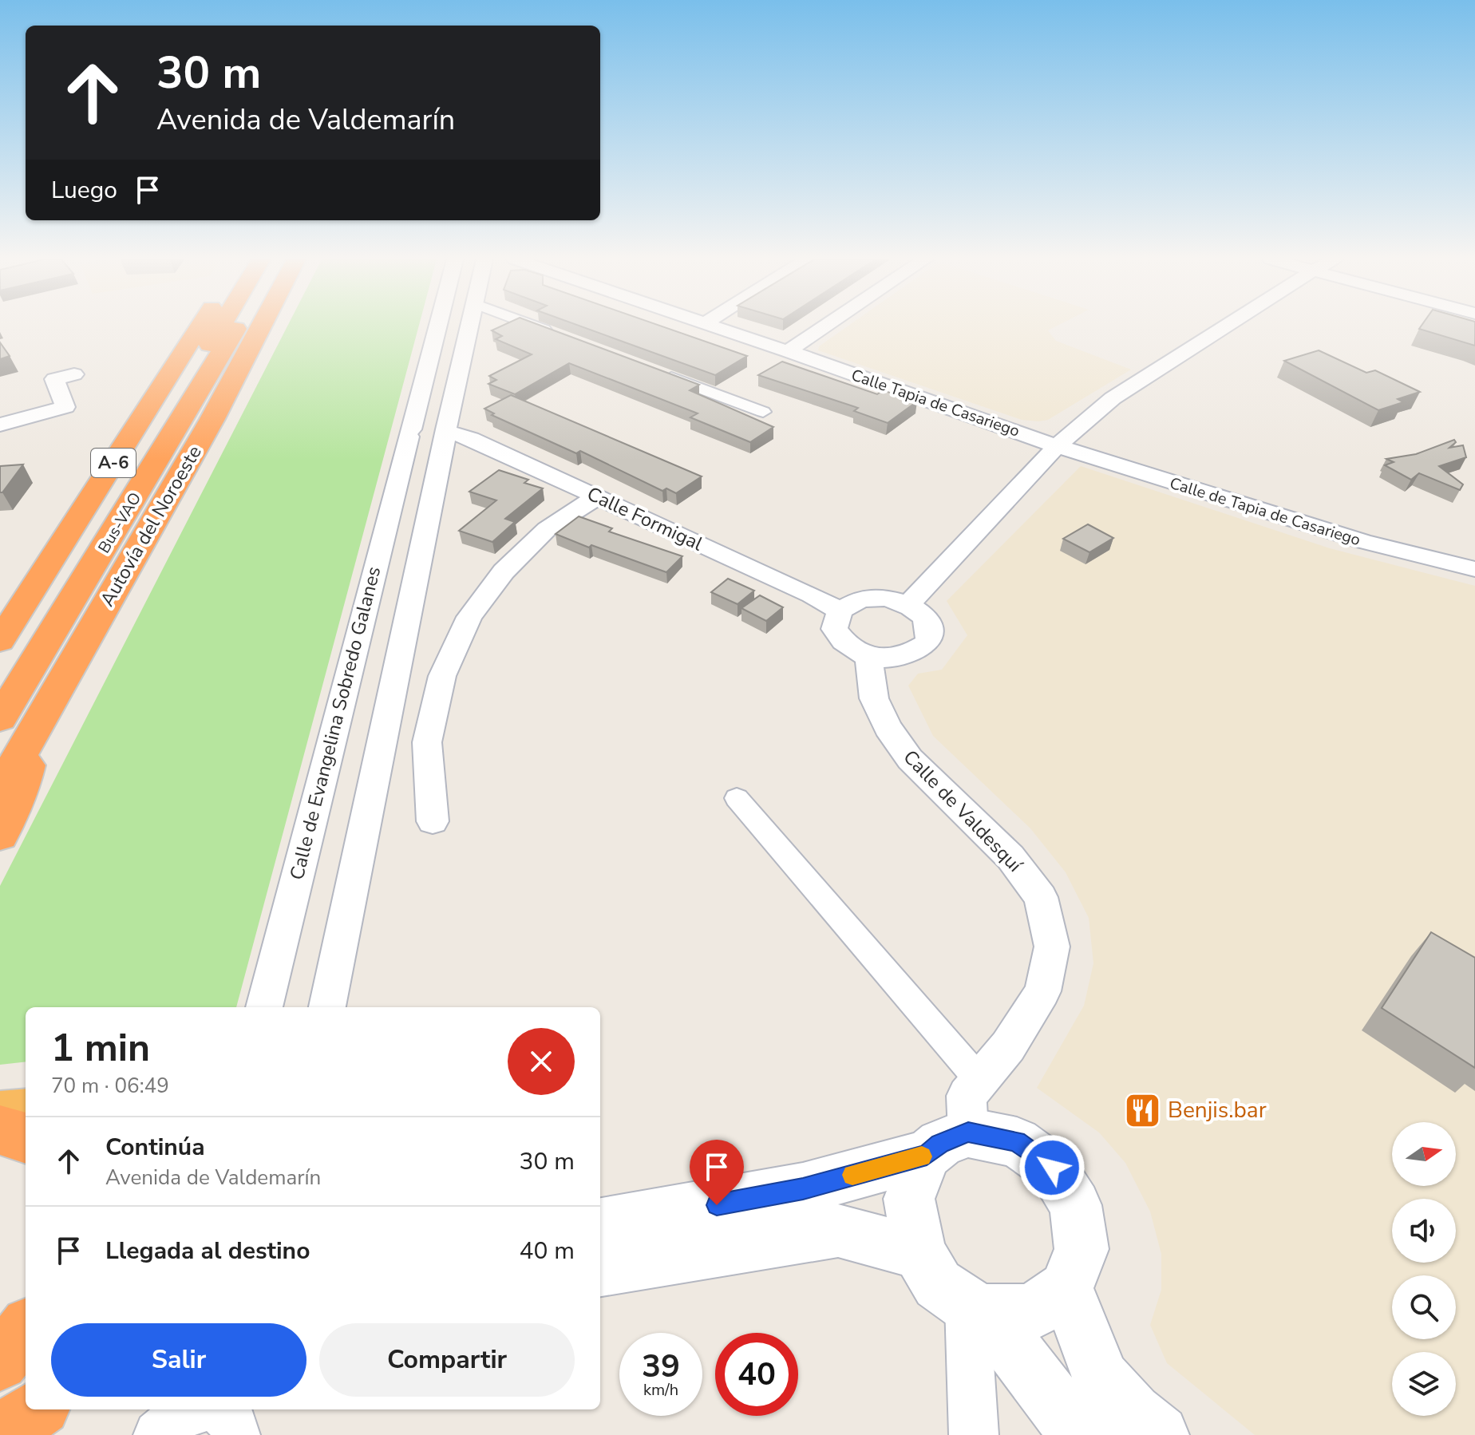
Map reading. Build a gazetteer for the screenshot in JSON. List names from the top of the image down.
{
  "streets": {
    "highway": ["A-6", "Bus-VAO", "Autovía del Noroeste"],
    "street": [
      "Calle Tapia de Casariego",
      "Calle de Tapia de Casariego",
      "Calle Formigal",
      "Calle de Evangelina Sobredo Galanes",
      "Calle de Valdesquí"
    ]
  },
  "crossings": [
    ["Calle Tapia de Casariego", "Calle de Tapia de Casariego"],
    ["Calle Formigal", "Calle de Evangelina Sobredo Galanes"],
    ["Calle Formigal", "Calle de Valdesquí"]
  ],
  "places": {
    "restaurant": ["Benjis.bar"]
  },
  "north": "right",
  "page": {
    "turn": ["30 m", "Avenida de Valdemarín"],
    "then": "Luego",
    "heading": ["1 min", "70 m · 06:49"],
    "list": [
      {
        "name": "Continúa",
        "note": "Avenida de Valdemarín",
        "value": "30 m"
      },
      {
        "name": "Llegada al destino",
        "value": "40 m"
      }
    ],
    "buttons": ["Salir", "Compartir"],
    "speed": "39 km/h",
    "limit": "40"
  }
}
